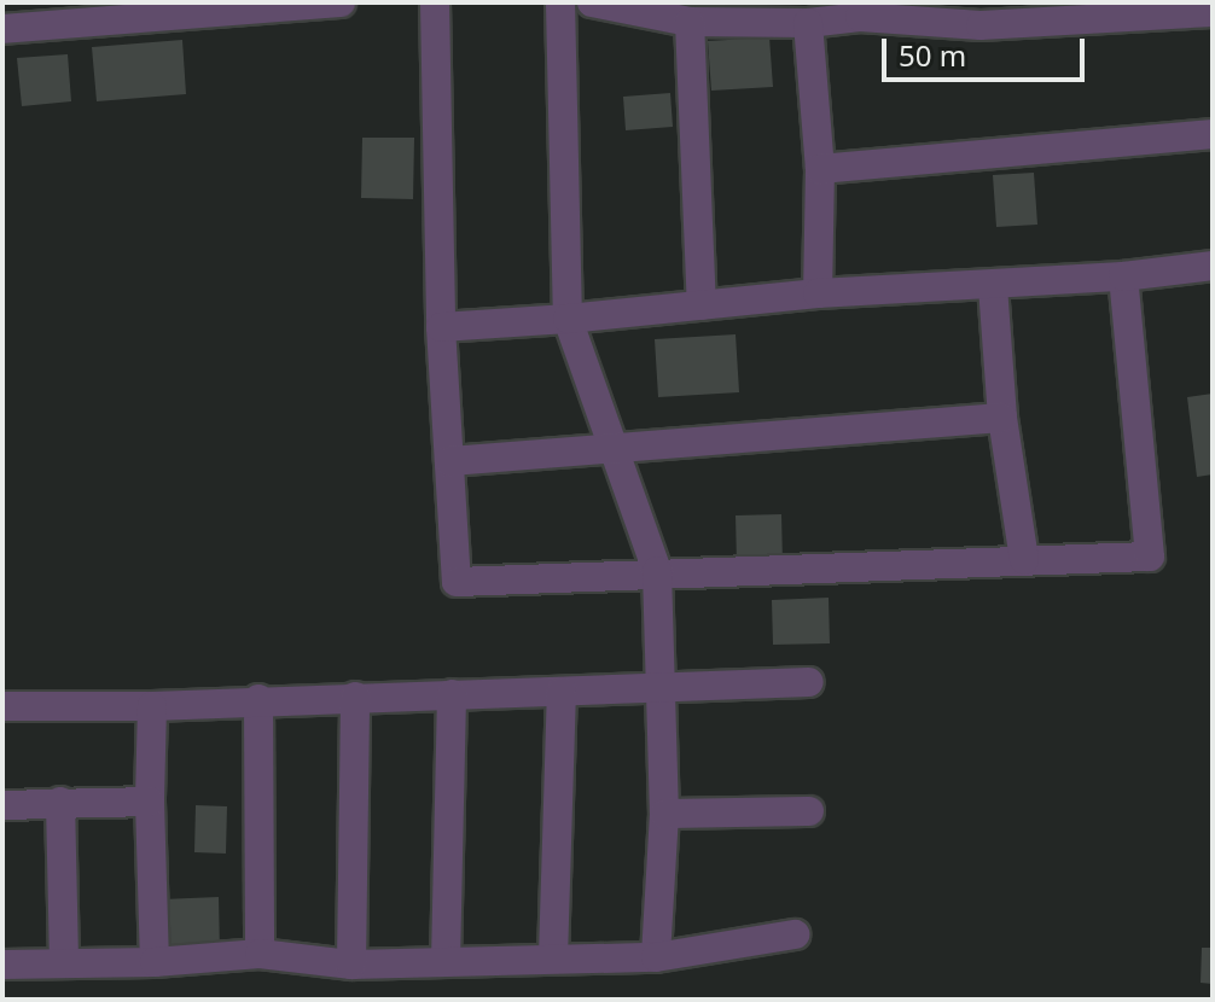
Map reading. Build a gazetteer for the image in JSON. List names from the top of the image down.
{
  "scale_bar": "50 m"
}
